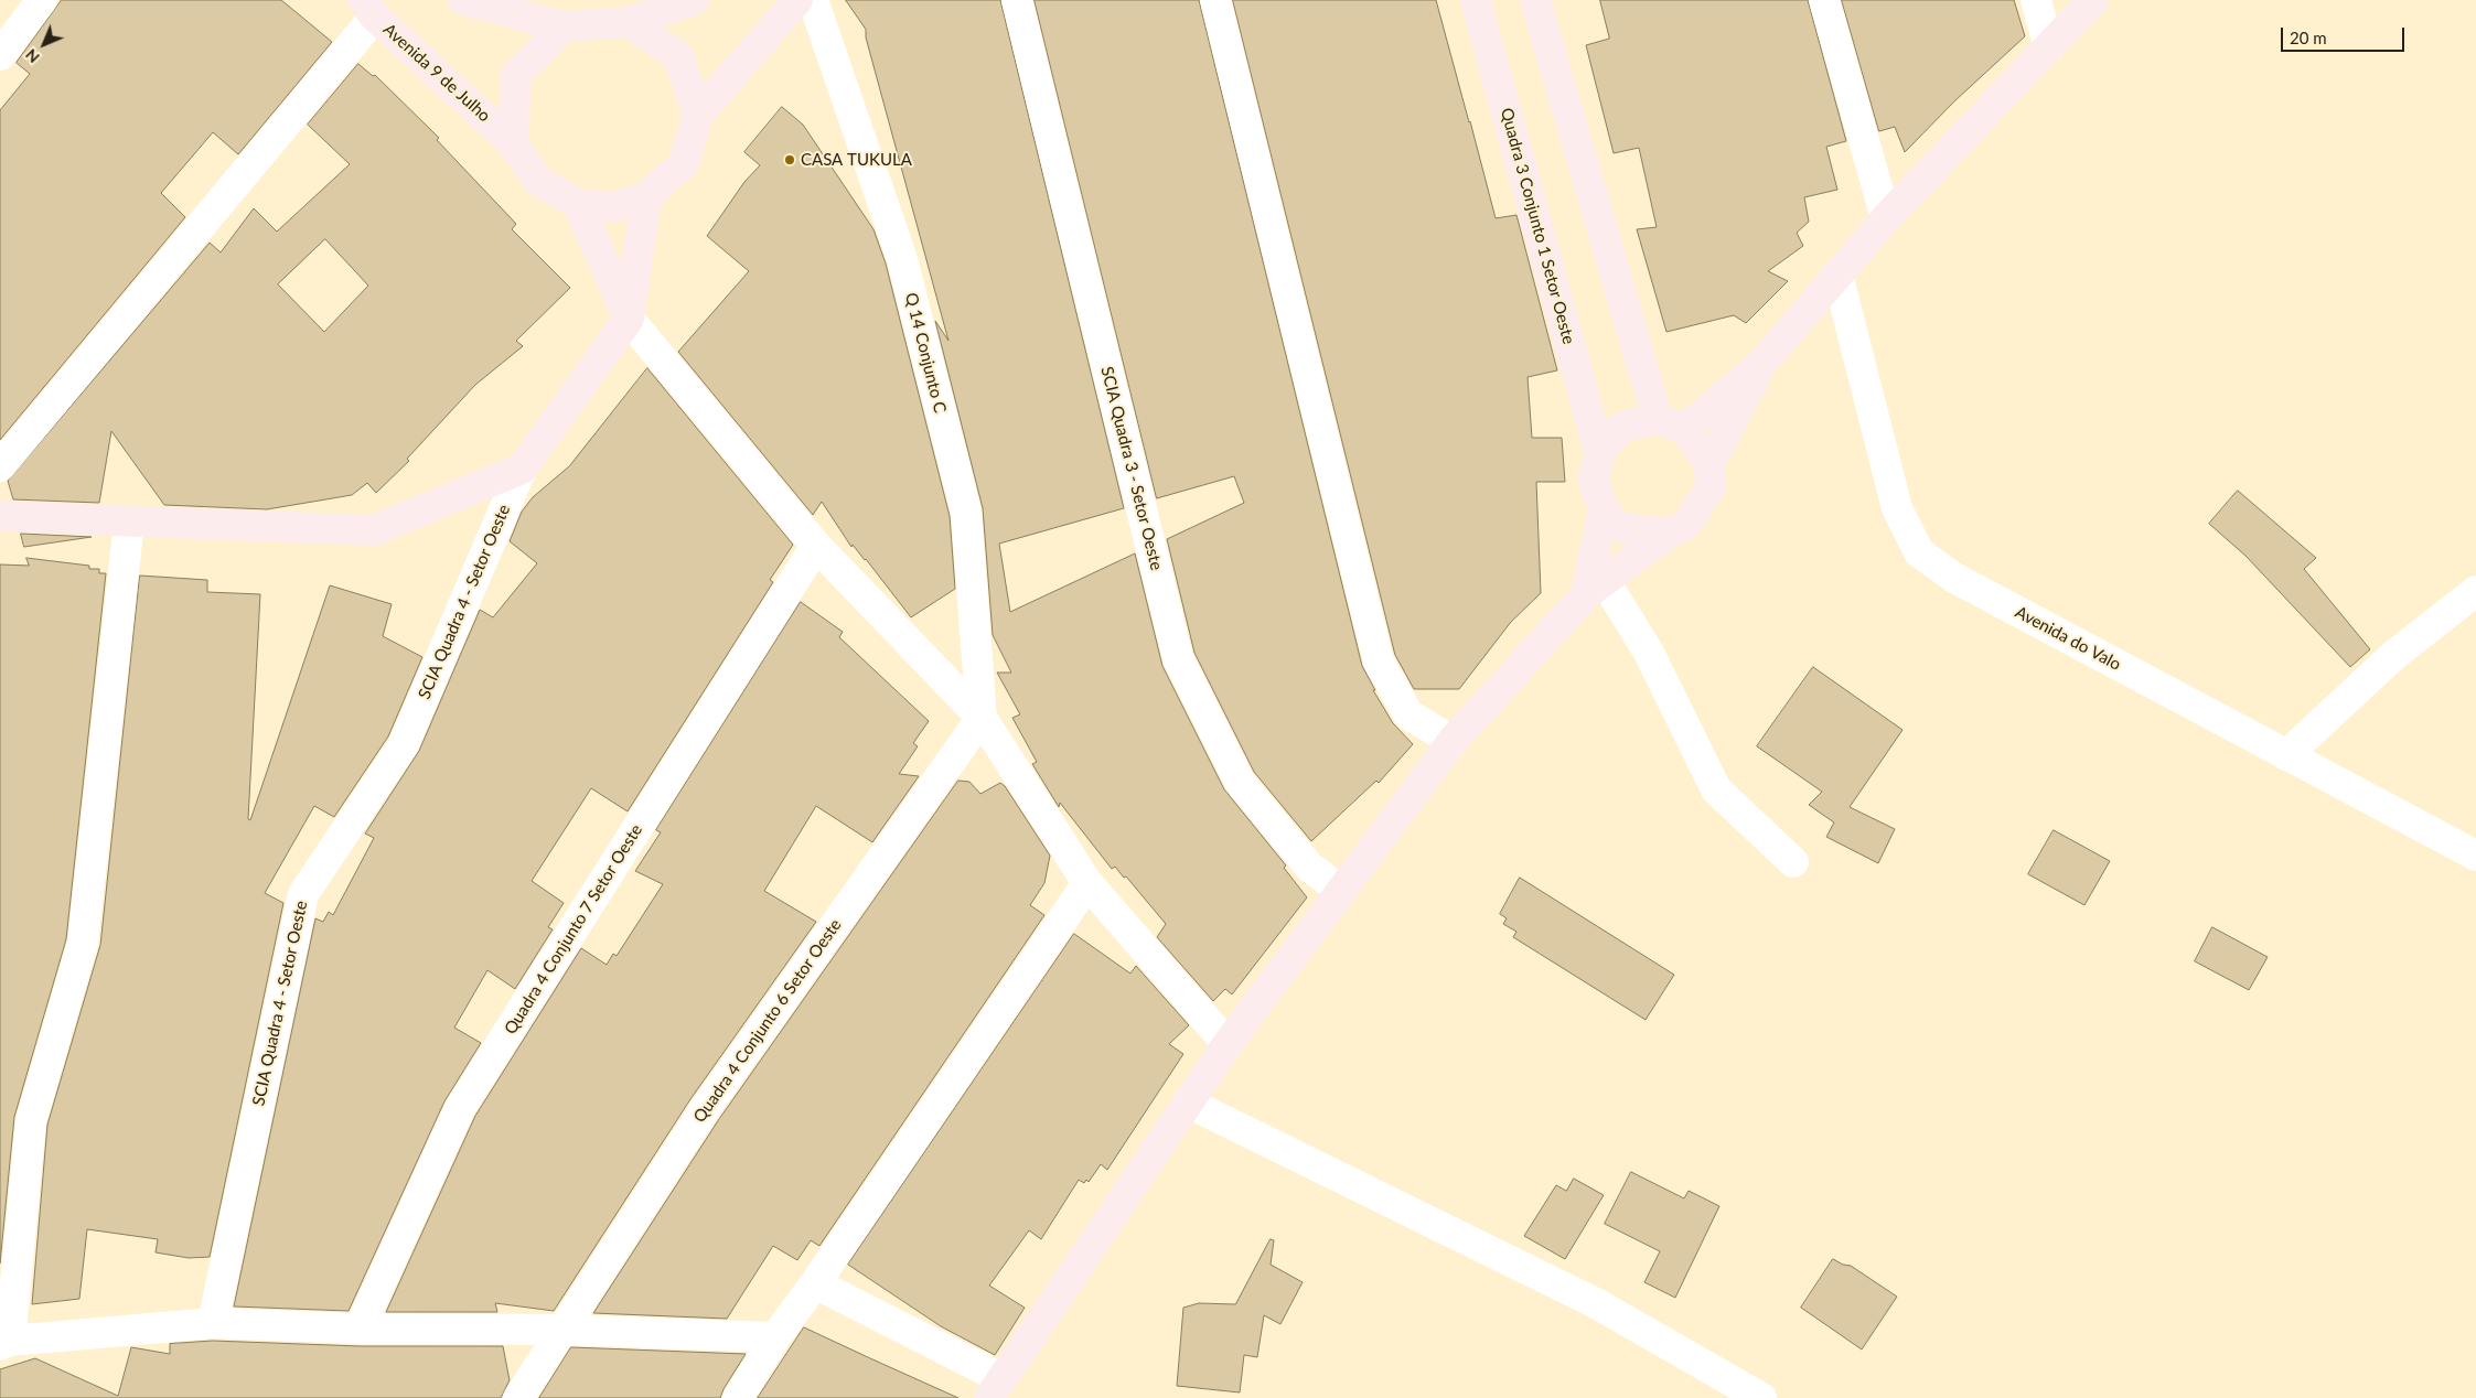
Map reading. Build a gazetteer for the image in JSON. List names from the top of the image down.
{
  "streets": {
    "street": [
      "Avenida 9 de Julho",
      "Quadra 3 Conjunto 1 Setor Oeste",
      "Q 14 Conjunto C",
      "SCIA Quadra 3 - Setor Oeste",
      "SCIA Quadra 4 - Setor Oeste",
      "Avenida do Valo",
      "Quadra 4 Conjunto 7 Setor Oeste",
      "Quadra 4 Conjunto 6 Setor Oeste"
    ]
  },
  "crossings": [
    ["Q 14 Conjunto C", "Quadra 4 Conjunto 6 Setor Oeste"]
  ],
  "places": ["CASA TUKULA"],
  "scale_bar": "20 m",
  "north": "bottom left"
}
